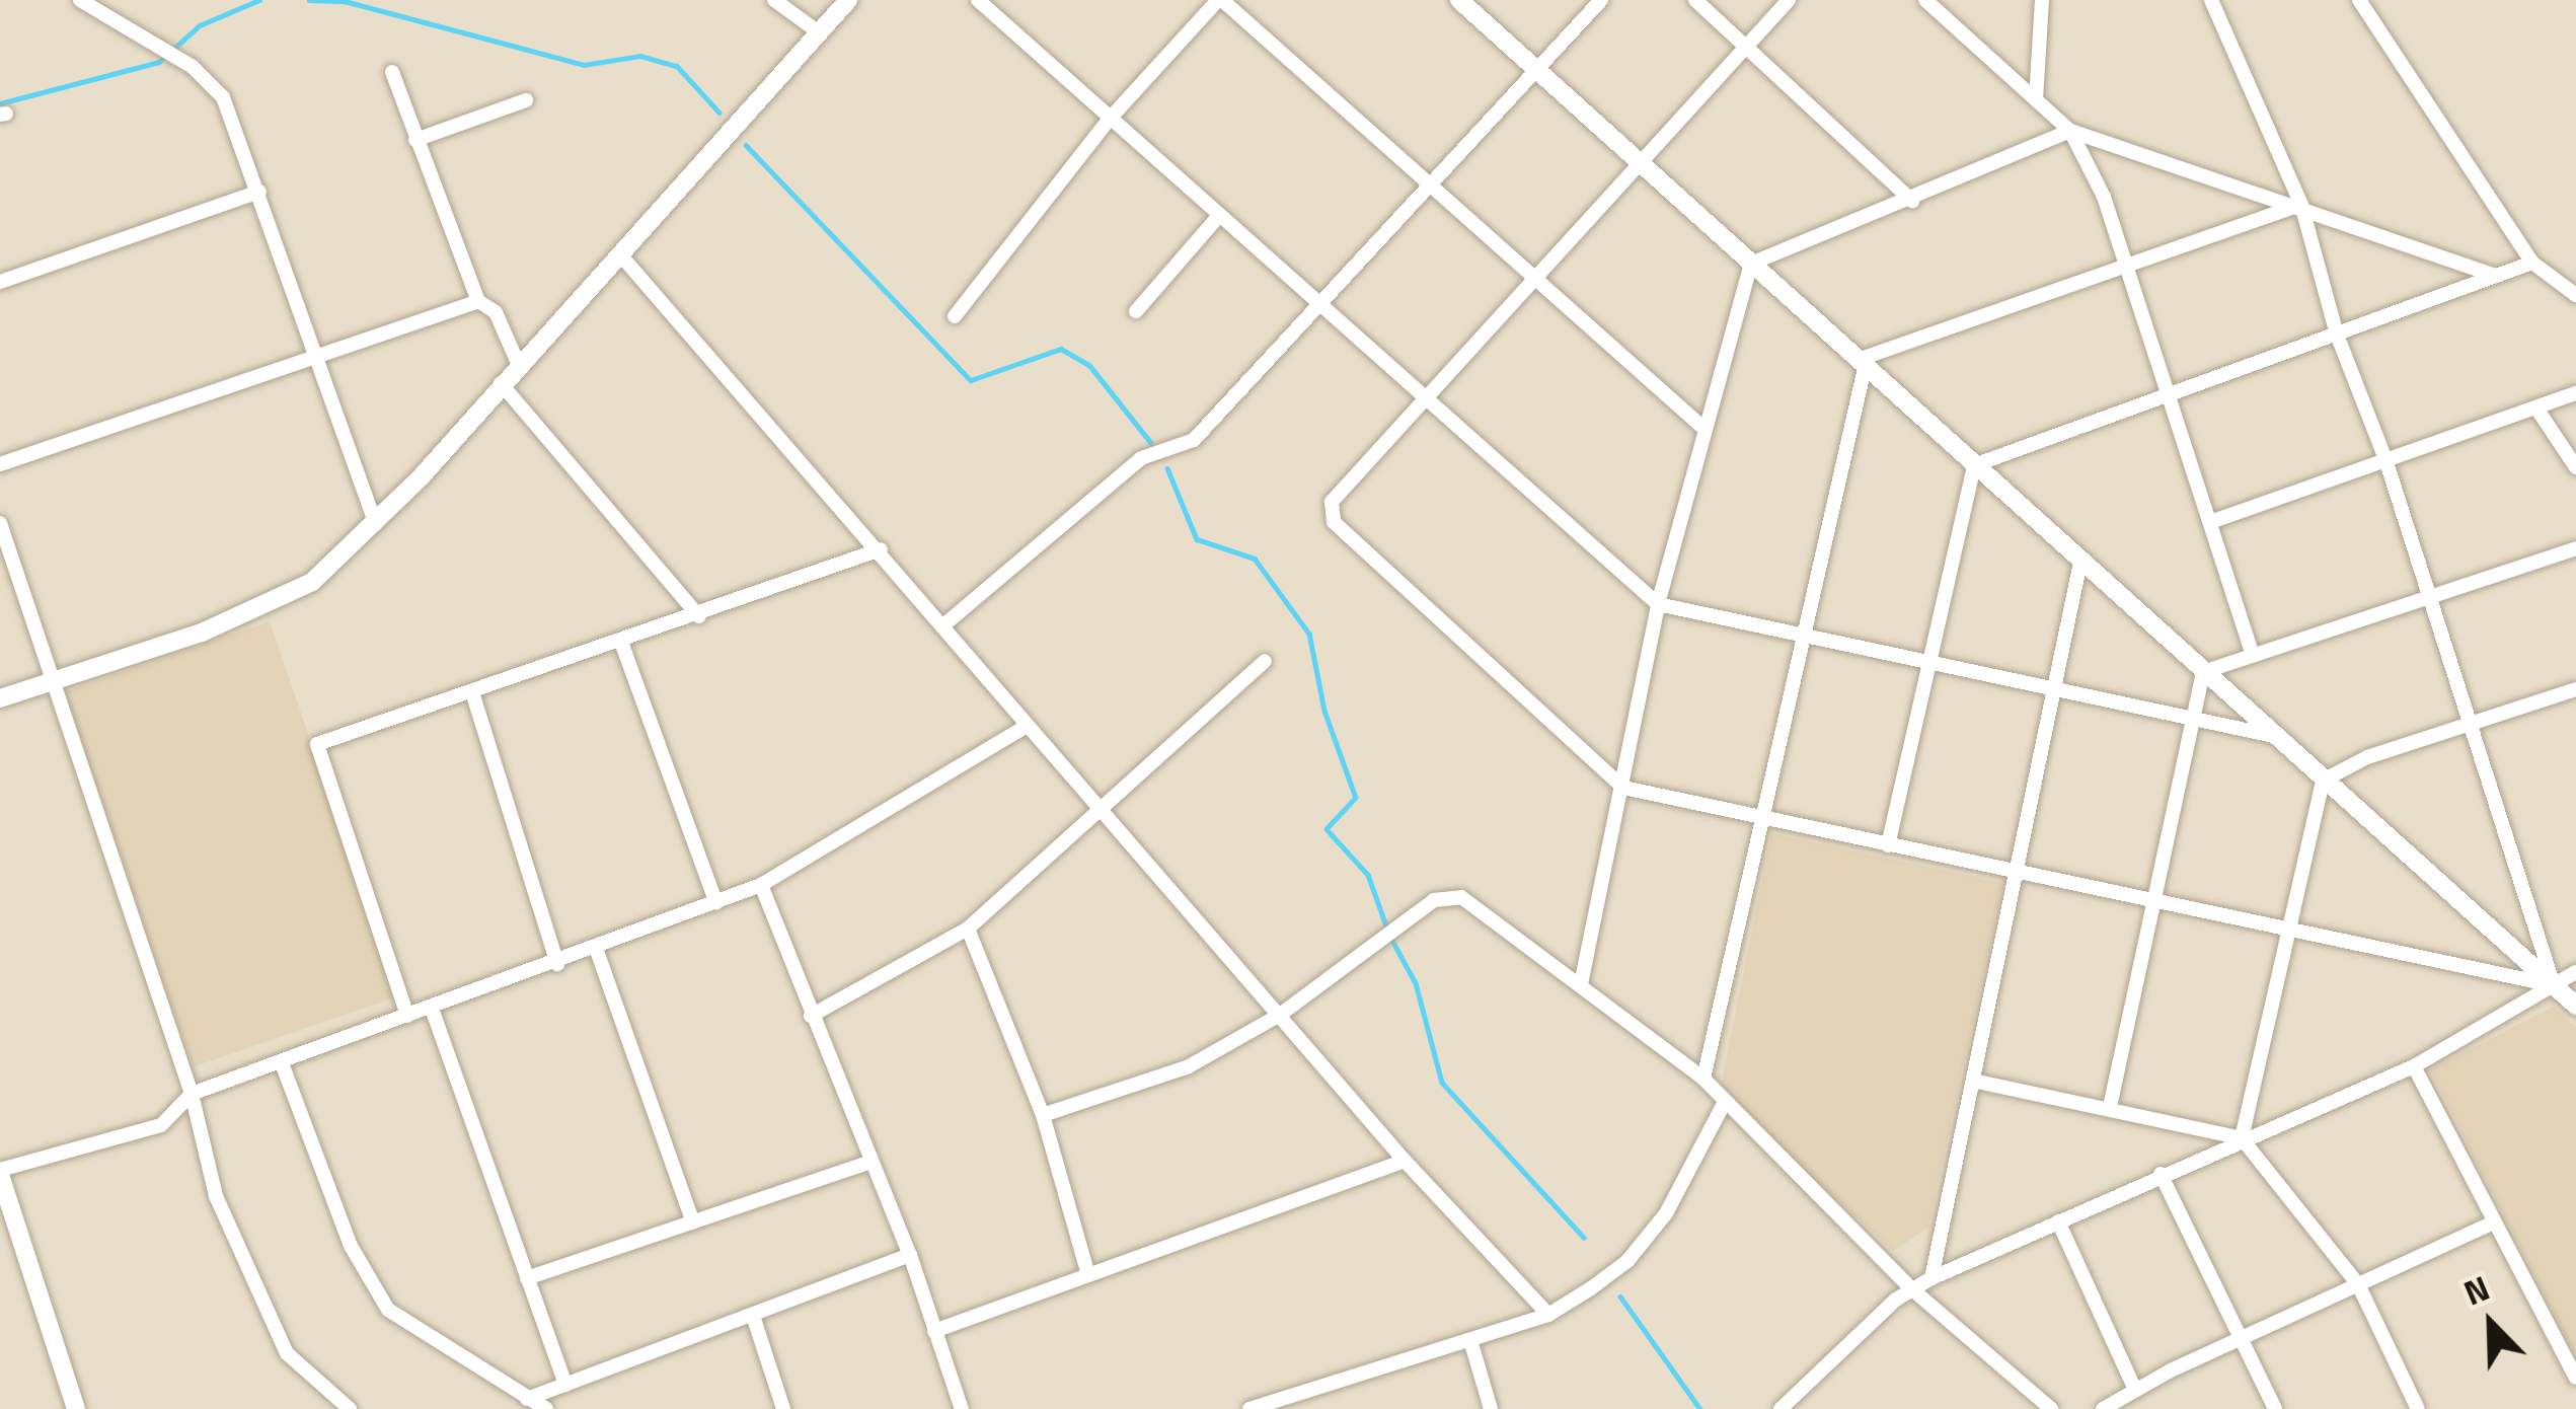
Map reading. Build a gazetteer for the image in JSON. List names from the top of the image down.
{
  "north": "top left"
}
